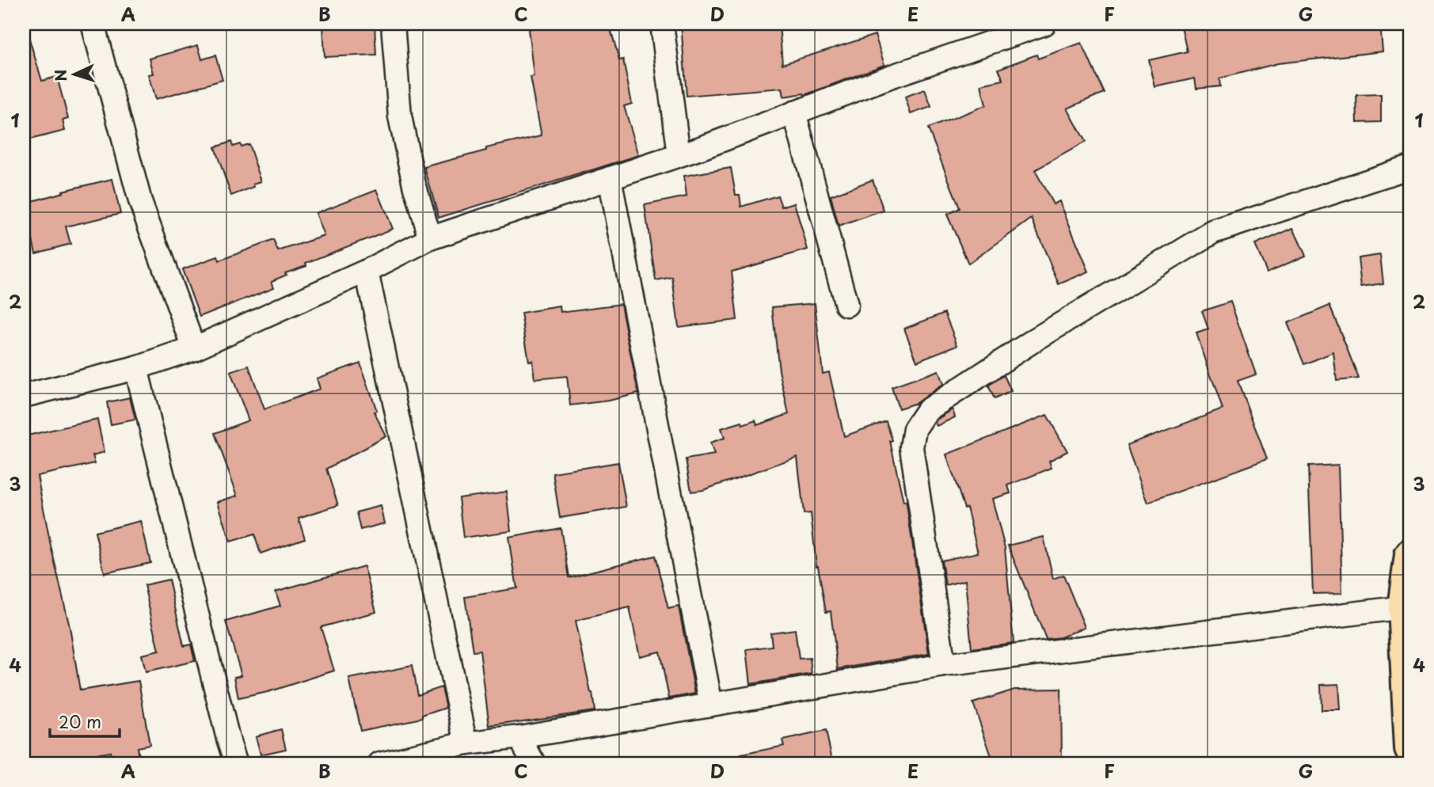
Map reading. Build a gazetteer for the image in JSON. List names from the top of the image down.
{
  "scale_bar": "20 m",
  "north": "left",
  "grid": {
    "columns": [
      "A",
      "B",
      "C",
      "D",
      "E",
      "F",
      "G"
    ],
    "rows": [
      "1",
      "2",
      "3",
      "4"
    ]
  }
}
